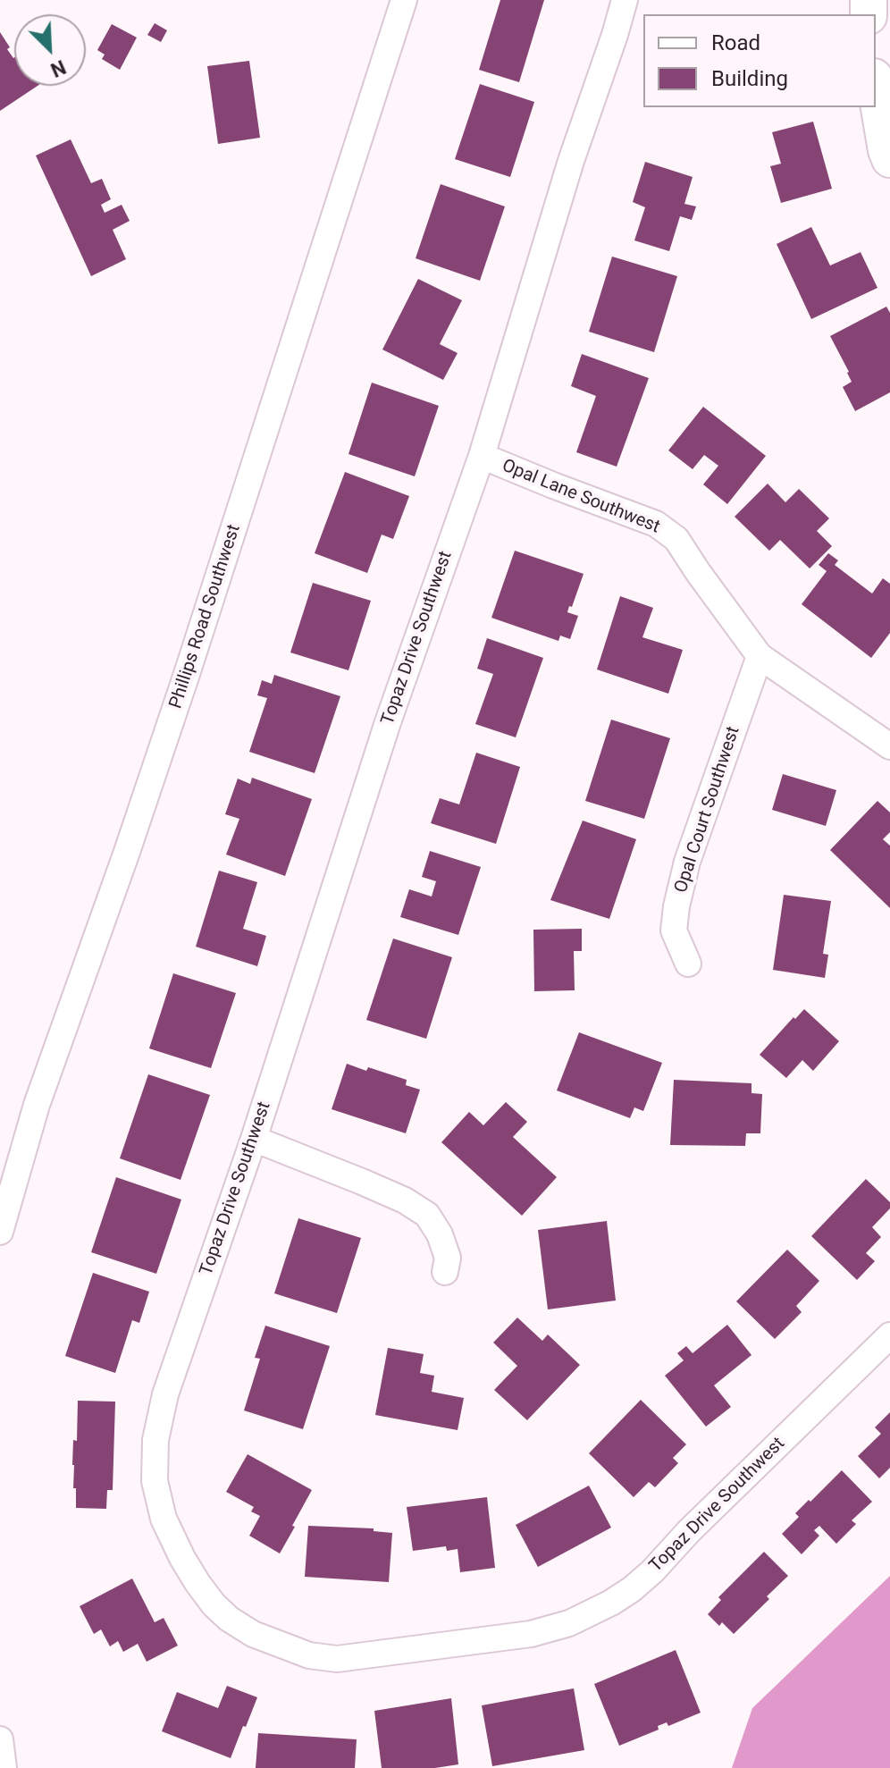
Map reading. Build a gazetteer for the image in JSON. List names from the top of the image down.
{
  "streets": {
    "street": [
      "Opal Lane Southwest",
      "Phillips Road Southwest",
      "Topaz Drive Southwest",
      "Opal Court Southwest"
    ]
  },
  "crossings": [
    ["Opal Lane Southwest", "Topaz Drive Southwest"],
    ["Opal Lane Southwest", "Opal Court Southwest"]
  ],
  "legend": ["Road", "Building"],
  "north": "bottom right"
}
